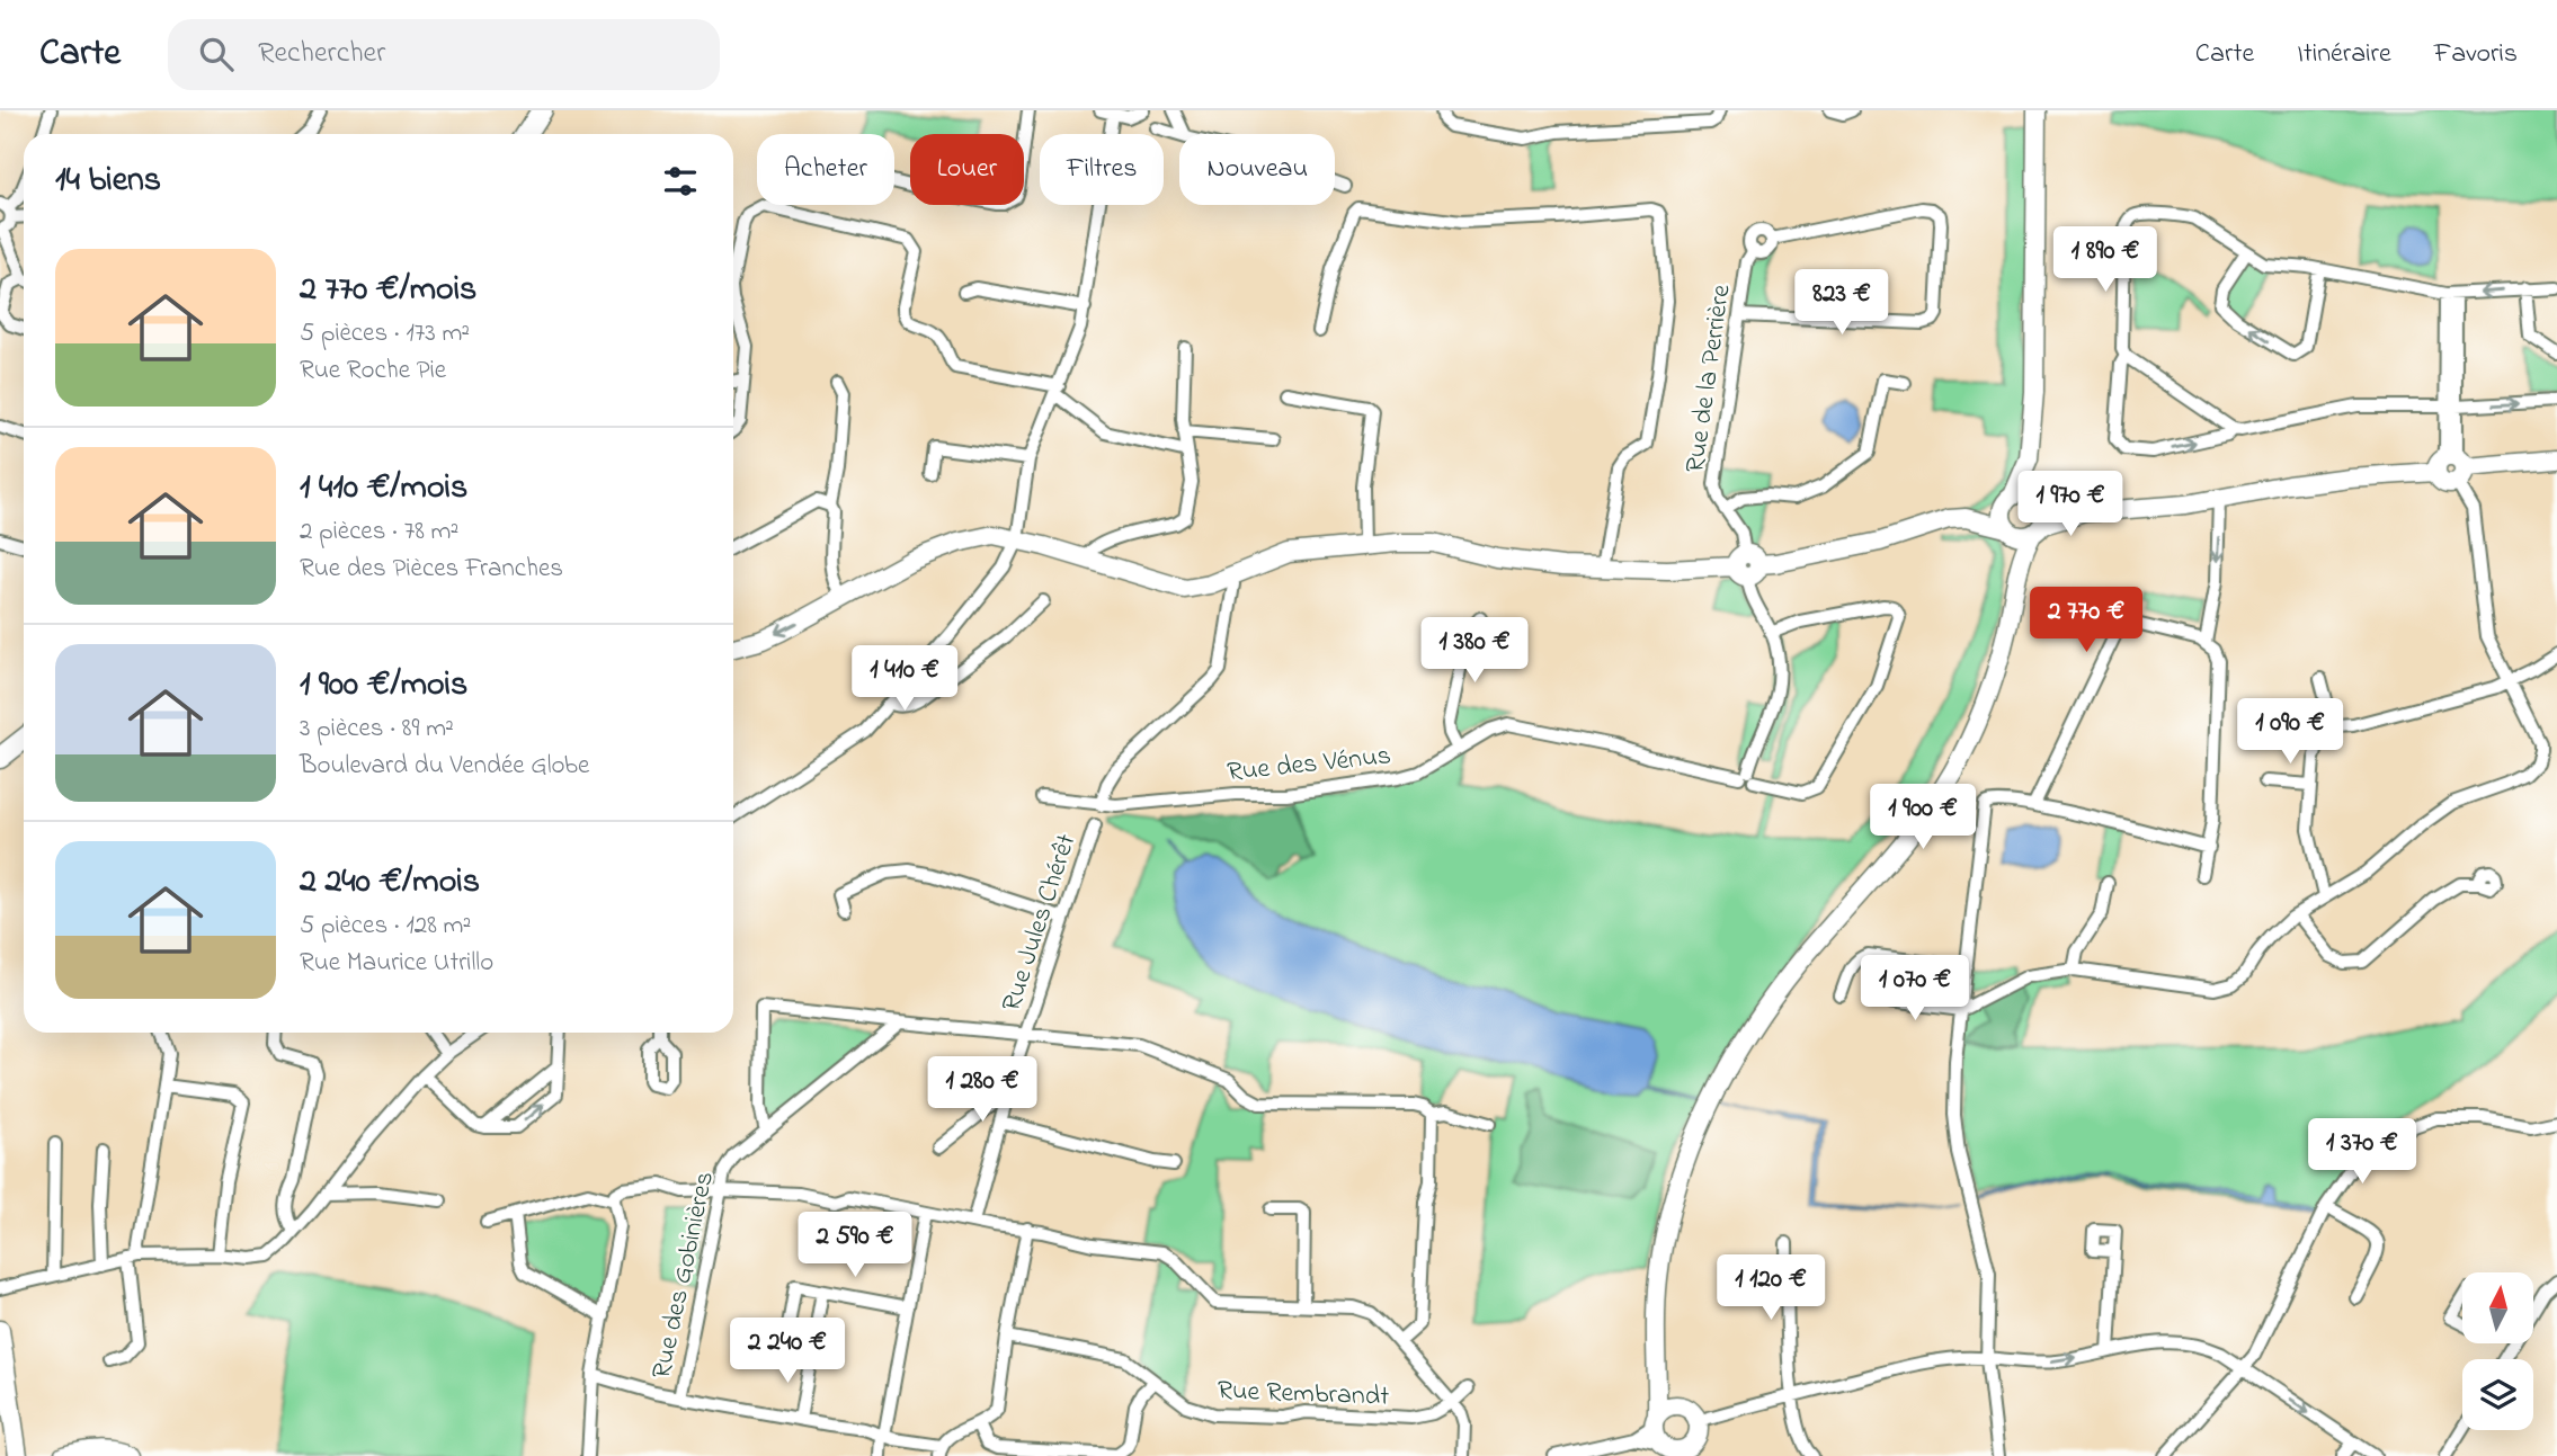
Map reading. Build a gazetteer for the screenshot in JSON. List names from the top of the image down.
{
  "streets": {
    "street": [
      "Rue de la Perrière",
      "Rue des Vénus",
      "Rue Jules Chérêt",
      "Rue des Gobinières",
      "Rue Rembrandt"
    ]
  },
  "crossings": [
    ["Rue de la Perrière", "Rue des Vénus"]
  ],
  "north": "top",
  "page": {
    "header": "Carte",
    "search": "Rechercher",
    "nav": ["Carte", "Itinéraire", "Favoris"],
    "chip": [
      "Acheter",
      "Louer",
      "Filtres",
      "Nouveau"
    ],
    "heading": "14 biens",
    "price": [
      "1 890 €",
      "823 €",
      "1 970 €",
      "2 770 €",
      "1 380 €",
      "1 410 €",
      "1 090 €",
      "1 900 €",
      "1 070 €",
      "1 280 €",
      "1 370 €",
      "2 590 €",
      "1 120 €",
      "2 240 €"
    ],
    "list": [
      {
        "name": "2 770 €/mois",
        "note": "5 pièces · 173 m² · Rue Roche Pie"
      },
      {
        "name": "1 410 €/mois",
        "note": "2 pièces · 78 m² · Rue des Pièces Franches"
      },
      {
        "name": "1 900 €/mois",
        "note": "3 pièces · 89 m² · Boulevard du Vendée Globe"
      },
      {
        "name": "2 240 €/mois",
        "note": "5 pièces · 128 m² · Rue Maurice Utrillo"
      }
    ]
  }
}
